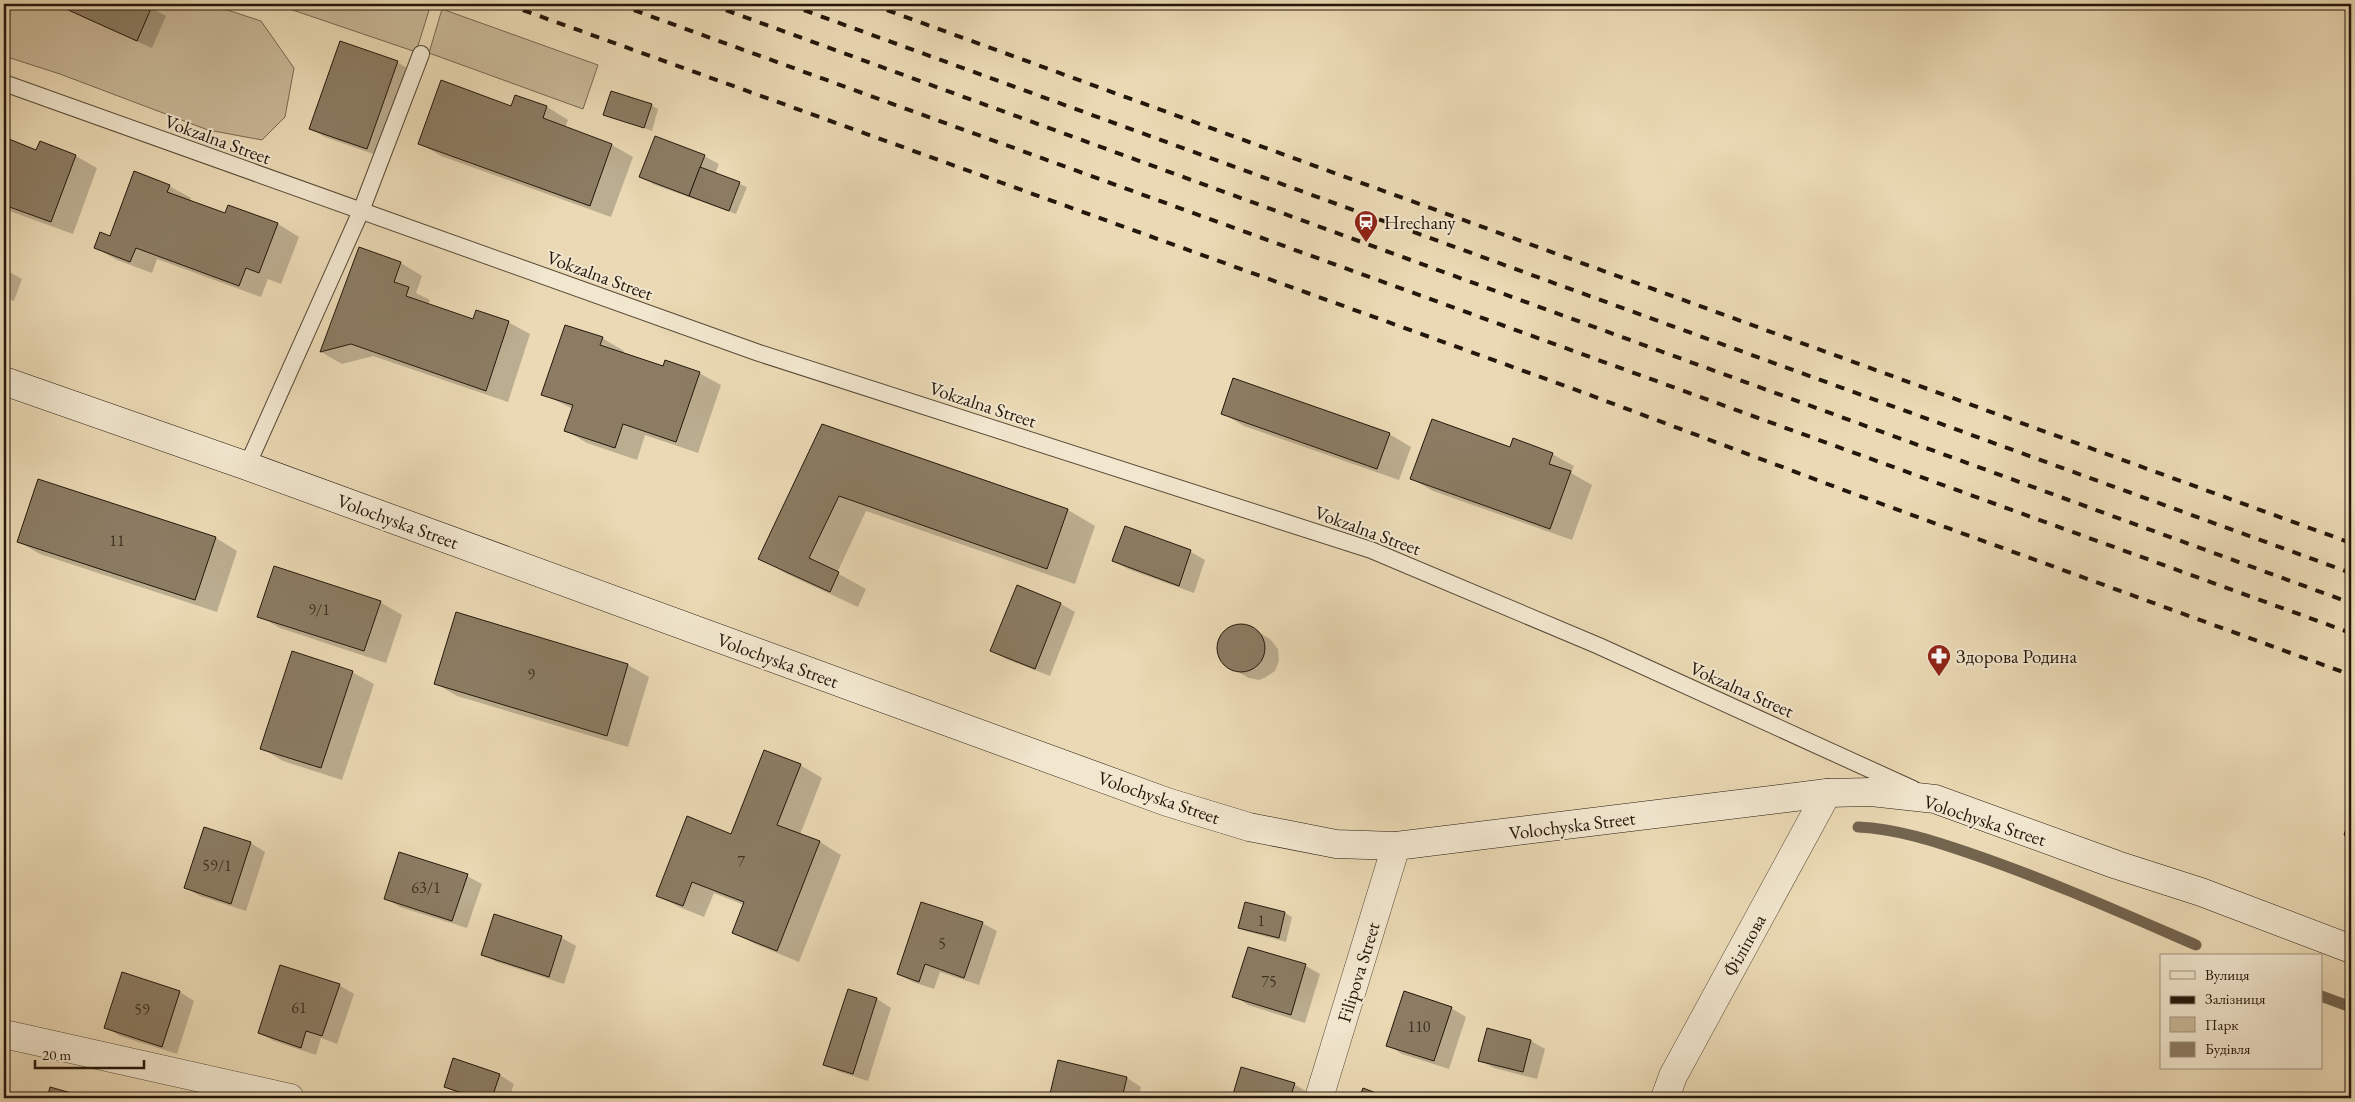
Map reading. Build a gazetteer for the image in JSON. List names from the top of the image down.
{
  "streets": {
    "main road": ["Volochyska Street", "Філіпова", "Filipova Street"],
    "lane": ["Vokzalna Street"]
  },
  "crossings": [
    ["Vokzalna Street", "Volochyska Street"],
    ["Volochyska Street", "Філіпова"],
    ["Volochyska Street", "Filipova Street"]
  ],
  "places": {
    "station": ["Hrechany"],
    "pharmacy": ["Здорова Родина"]
  },
  "house_numbers": [
    "11",
    "9/1",
    "9",
    "7",
    "59/1",
    "63/1",
    "1",
    "5",
    "75",
    "61",
    "59",
    "110"
  ],
  "legend": [
    "Вулиця",
    "Залізниця",
    "Парк",
    "Будівля"
  ],
  "scale_bar": "20 m"
}
